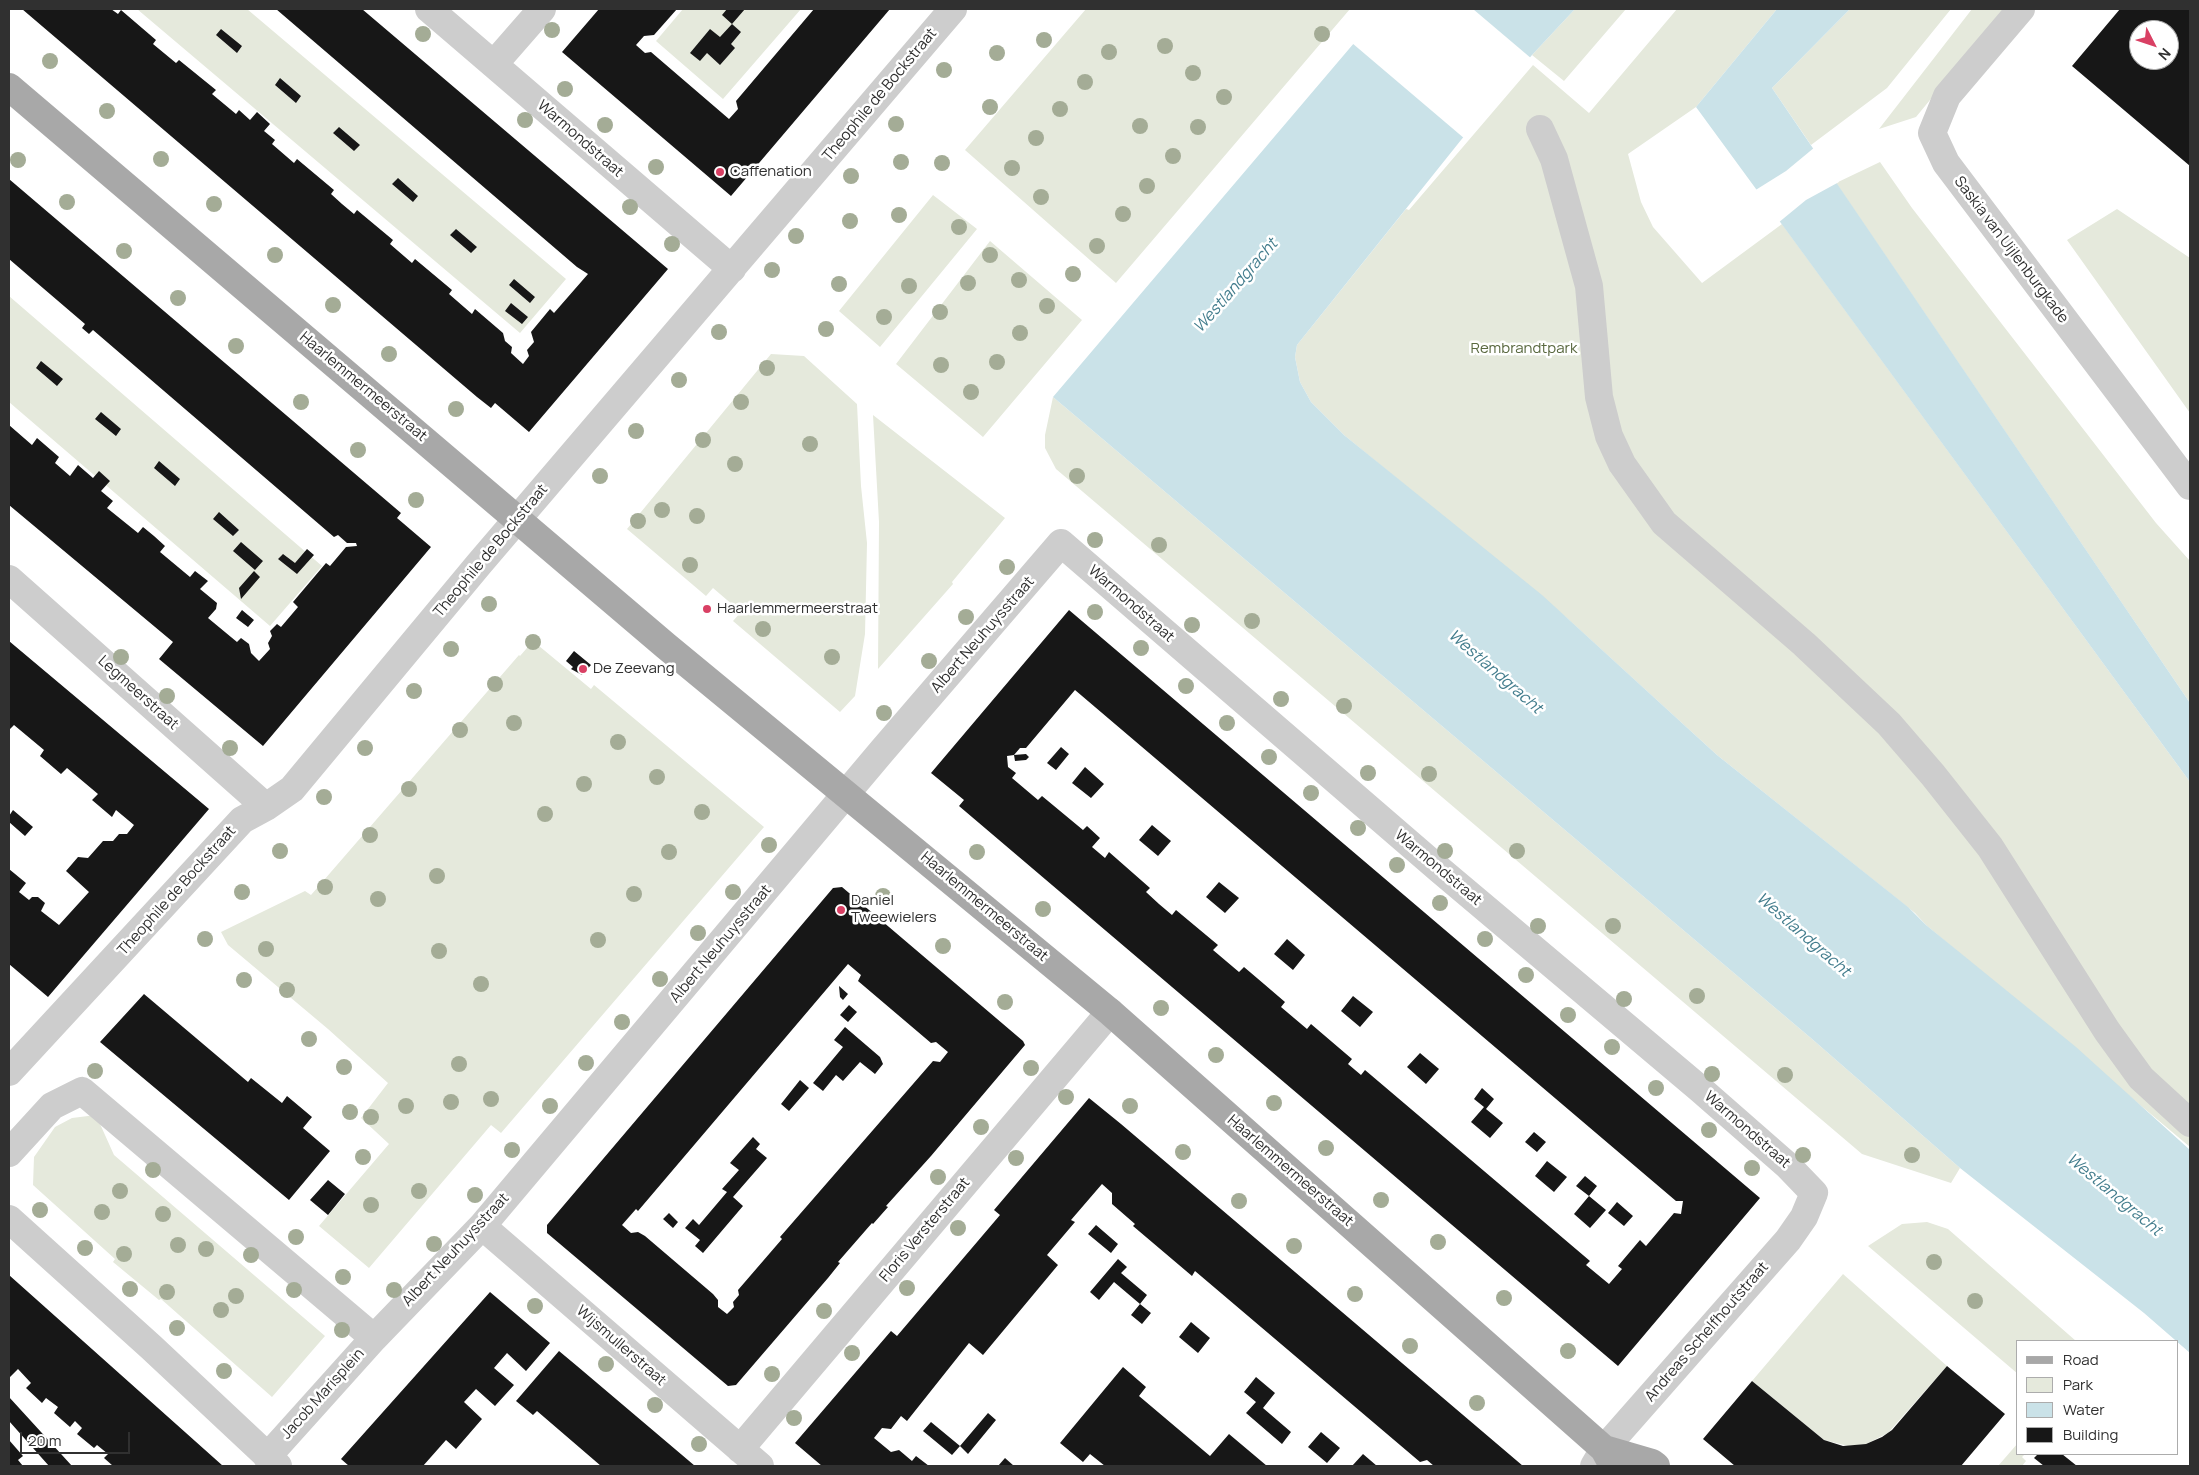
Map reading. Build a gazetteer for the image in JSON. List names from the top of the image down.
{
  "streets": {
    "main road": ["Haarlemmermeerstraat"],
    "street": [
      "Theophile de Bockstraat",
      "Warmondstraat",
      "Saskia van Uijlenburgkade",
      "Albert Neuhuysstraat",
      "Legmeerstraat",
      "Floris Versterstraat",
      "Andreas Schelfhoutstraat",
      "Wijsmullerstraat",
      "Jacob Marisplein"
    ]
  },
  "crossings": [
    ["Theophile de Bockstraat", "Warmondstraat"],
    ["Theophile de Bockstraat", "Haarlemmermeerstraat"],
    ["Theophile de Bockstraat", "Legmeerstraat"],
    ["Warmondstraat", "Albert Neuhuysstraat"],
    ["Warmondstraat", "Andreas Schelfhoutstraat"],
    ["Haarlemmermeerstraat", "Albert Neuhuysstraat"],
    ["Haarlemmermeerstraat", "Floris Versterstraat"],
    ["Haarlemmermeerstraat", "Andreas Schelfhoutstraat"],
    ["Albert Neuhuysstraat", "Wijsmullerstraat"],
    ["Albert Neuhuysstraat", "Jacob Marisplein"],
    ["Floris Versterstraat", "Wijsmullerstraat"]
  ],
  "water": ["Westlandgracht"],
  "parks": ["Rembrandtpark"],
  "places": [
    "Caffenation",
    "Haarlemmermeerstraat",
    "De Zeevang",
    "Daniel Tweewielers"
  ],
  "legend": [
    "Road",
    "Park",
    "Water",
    "Building"
  ],
  "scale_bar": "20 m",
  "north": "bottom right"
}
